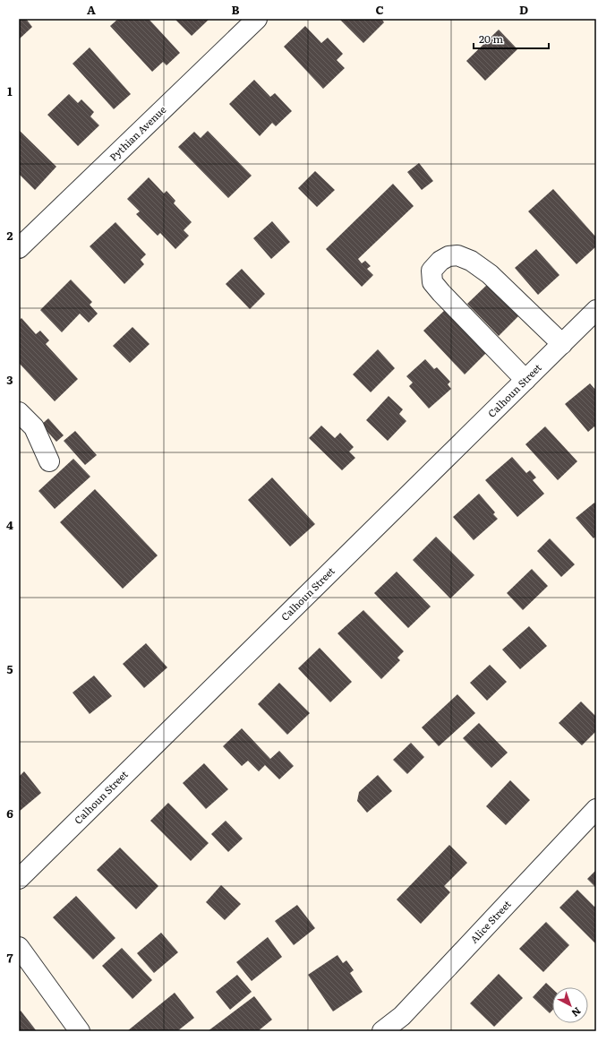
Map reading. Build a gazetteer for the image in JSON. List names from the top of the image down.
{
  "streets": {
    "street": ["Pythian Avenue", "Calhoun Street", "Alice Street"]
  },
  "scale_bar": "20 m",
  "north": "bottom right",
  "grid": {
    "columns": [
      "A",
      "B",
      "C",
      "D"
    ],
    "rows": [
      "1",
      "2",
      "3",
      "4",
      "5",
      "6",
      "7"
    ]
  }
}
